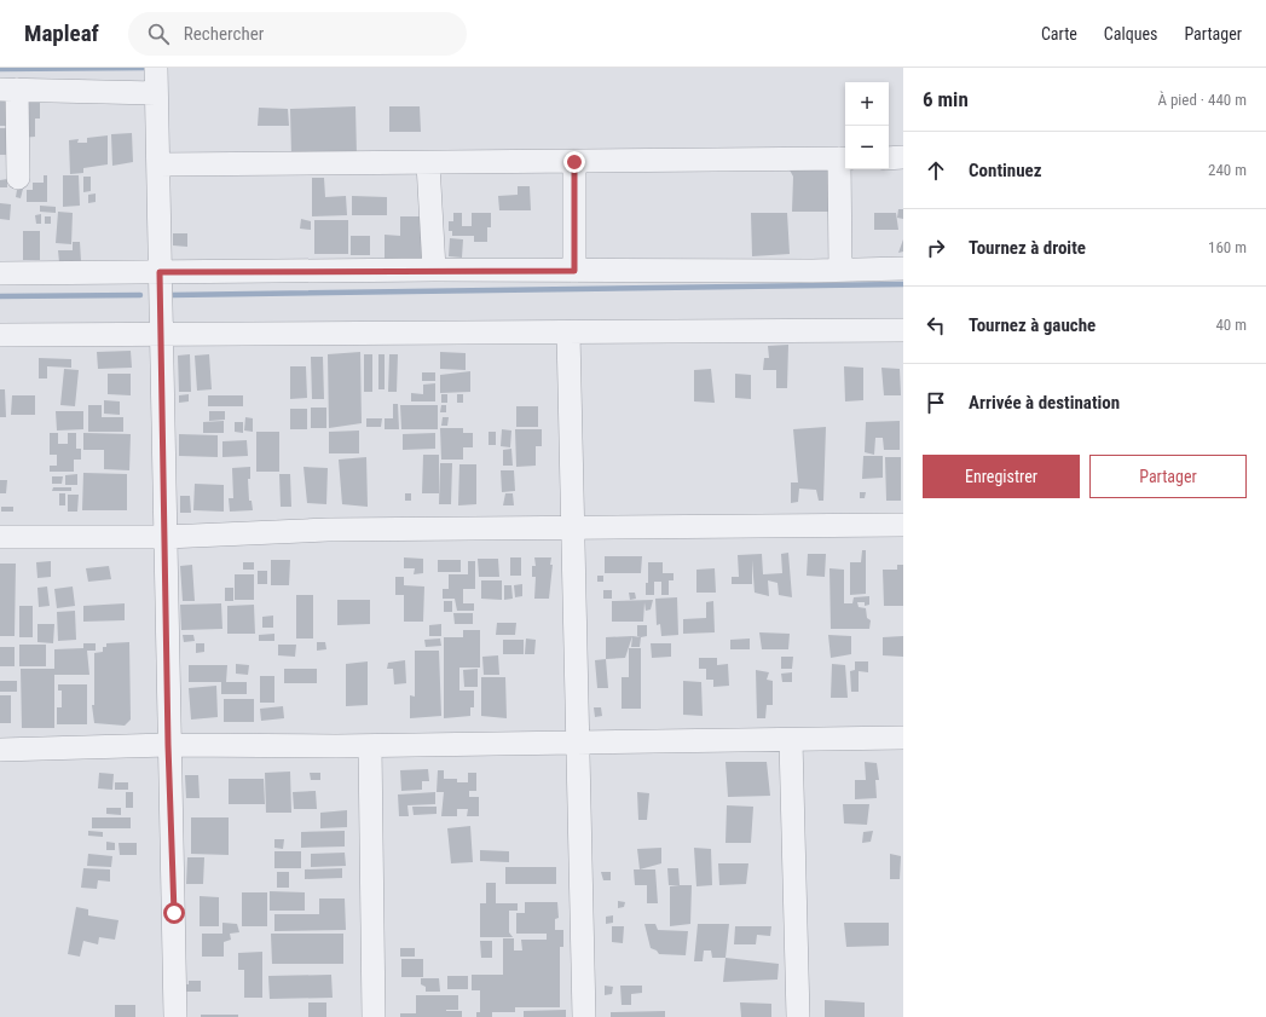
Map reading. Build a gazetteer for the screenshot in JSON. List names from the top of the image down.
{
  "page": {
    "header": "Mapleaf",
    "search": "Rechercher",
    "nav": ["Carte", "Calques", "Partager"],
    "heading": ["6 min", "À pied · 440 m"],
    "map_buttons": ["+", "−"],
    "list": [
      ["Continuez", "240 m"],
      ["Tournez à droite", "160 m"],
      ["Tournez à gauche", "40 m"],
      "Arrivée à destination"
    ],
    "buttons": ["Enregistrer", "Partager"]
  }
}
